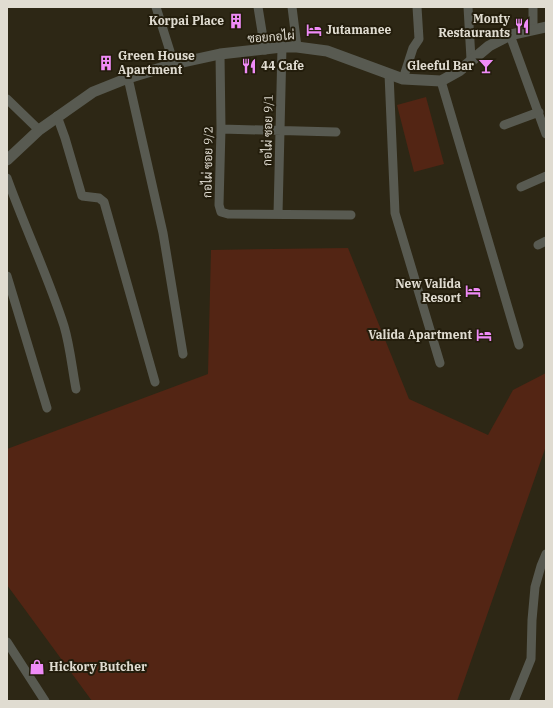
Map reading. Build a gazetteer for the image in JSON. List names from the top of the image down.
{
  "streets": {
    "street": ["ซอยกอไผ่", "กอไผ่ ซอย 9/1", "กอไผ่ ซอย 9/2"]
  },
  "crossings": [
    ["ซอยกอไผ่", "กอไผ่ ซอย 9/1"],
    ["ซอยกอไผ่", "กอไผ่ ซอย 9/2"],
    ["กอไผ่ ซอย 9/1", "กอไผ่ ซอย 9/2"]
  ],
  "places": {
    "building": ["Korpai Place", "Green House Apartment"],
    "restaurant": ["Monty Restaurants", "44 Cafe"],
    "hotel": ["Jutamanee", "New Valida Resort", "Valida Apartment"],
    "bar": ["Gleeful Bar"],
    "shop": ["Hickory Butcher"]
  }
}
